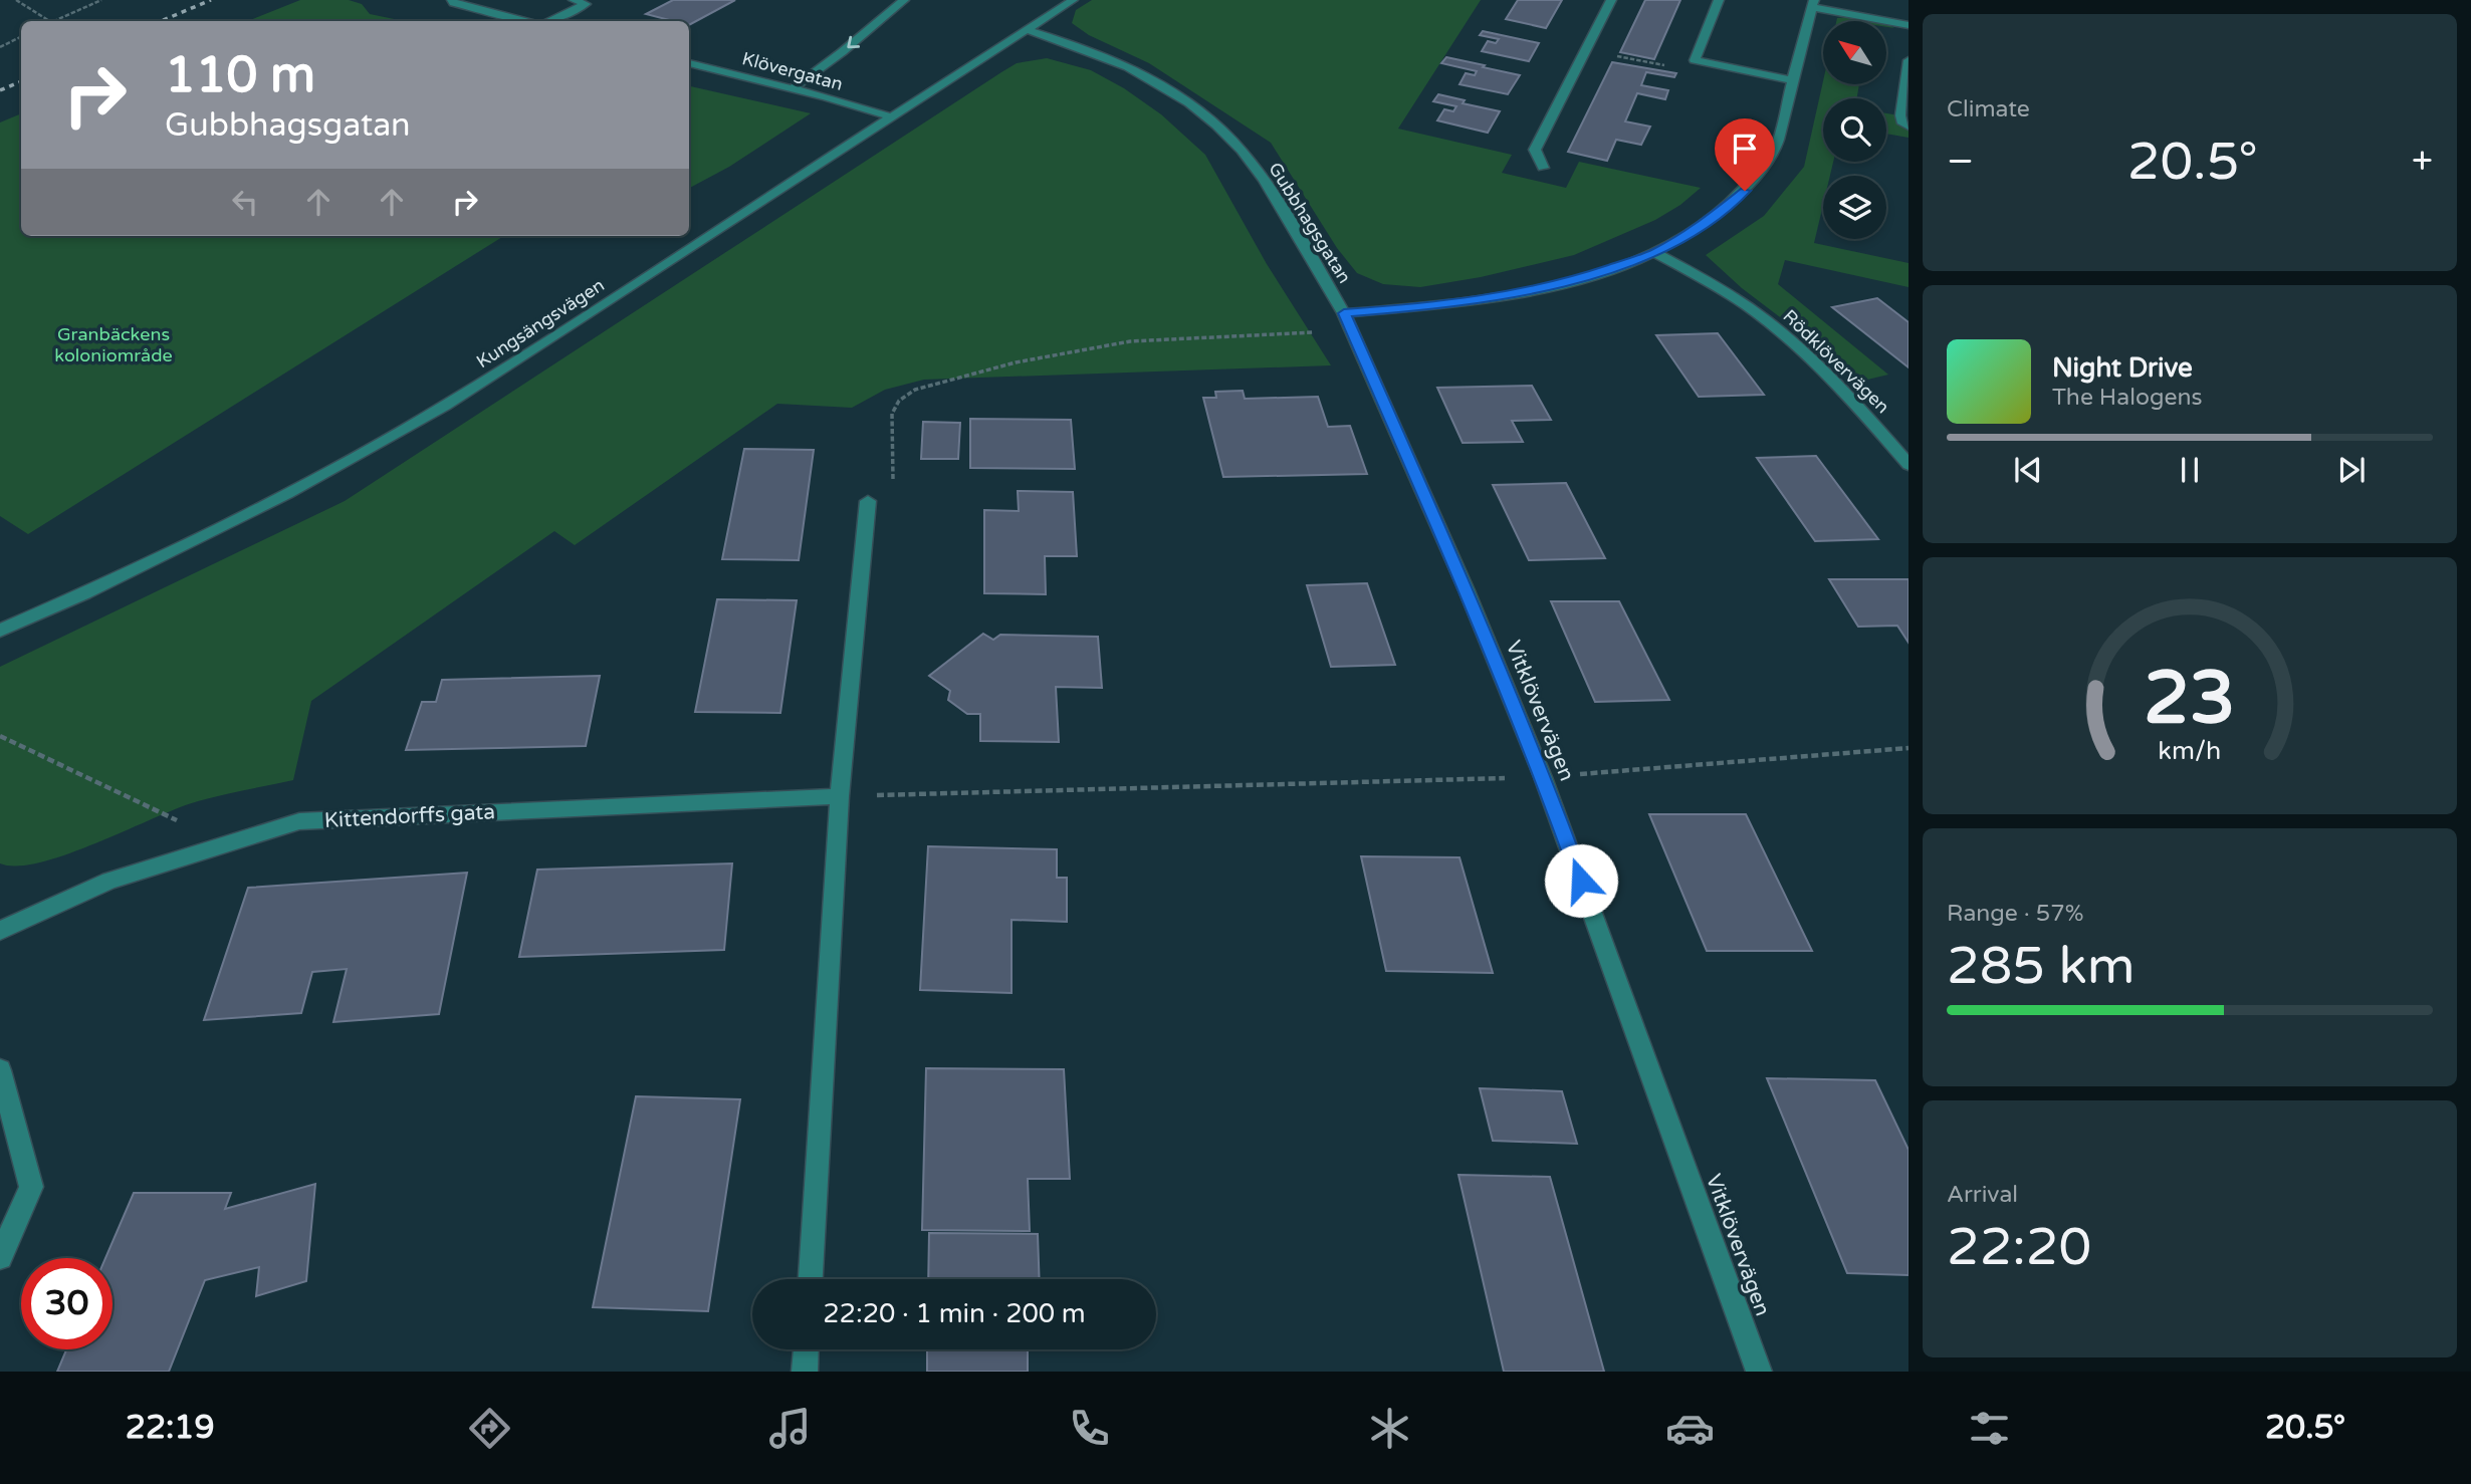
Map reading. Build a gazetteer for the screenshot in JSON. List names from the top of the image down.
{
  "streets": {
    "street": [
      "Klövergatan",
      "Gubbhagsgatan",
      "Kungsängsvägen",
      "Rödklövervägen",
      "Vitklövervägen",
      "Kittendorffs gata"
    ]
  },
  "crossings": [
    ["Klövergatan", "Kungsängsvägen"],
    ["Gubbhagsgatan", "Kungsängsvägen"],
    ["Gubbhagsgatan", "Rödklövervägen"],
    ["Gubbhagsgatan", "Vitklövervägen"]
  ],
  "parks": ["Granbäckens koloniområde"],
  "north": "top left",
  "page": {
    "tile": [
      "Climate",
      ["Range · 57%", "285 km"],
      ["Arrival", "22:20"]
    ],
    "turn": ["110 m", "Gubbhagsgatan"],
    "heat": ["−", "20.5°", "+"],
    "song": ["Night Drive", "The Halogens"],
    "limit": "30",
    "trip": "22:20 · 1 min · 200 m",
    "tabs": ["22:19", "20.5°"],
    "gauge": ["23", "km/h"]
  }
}
